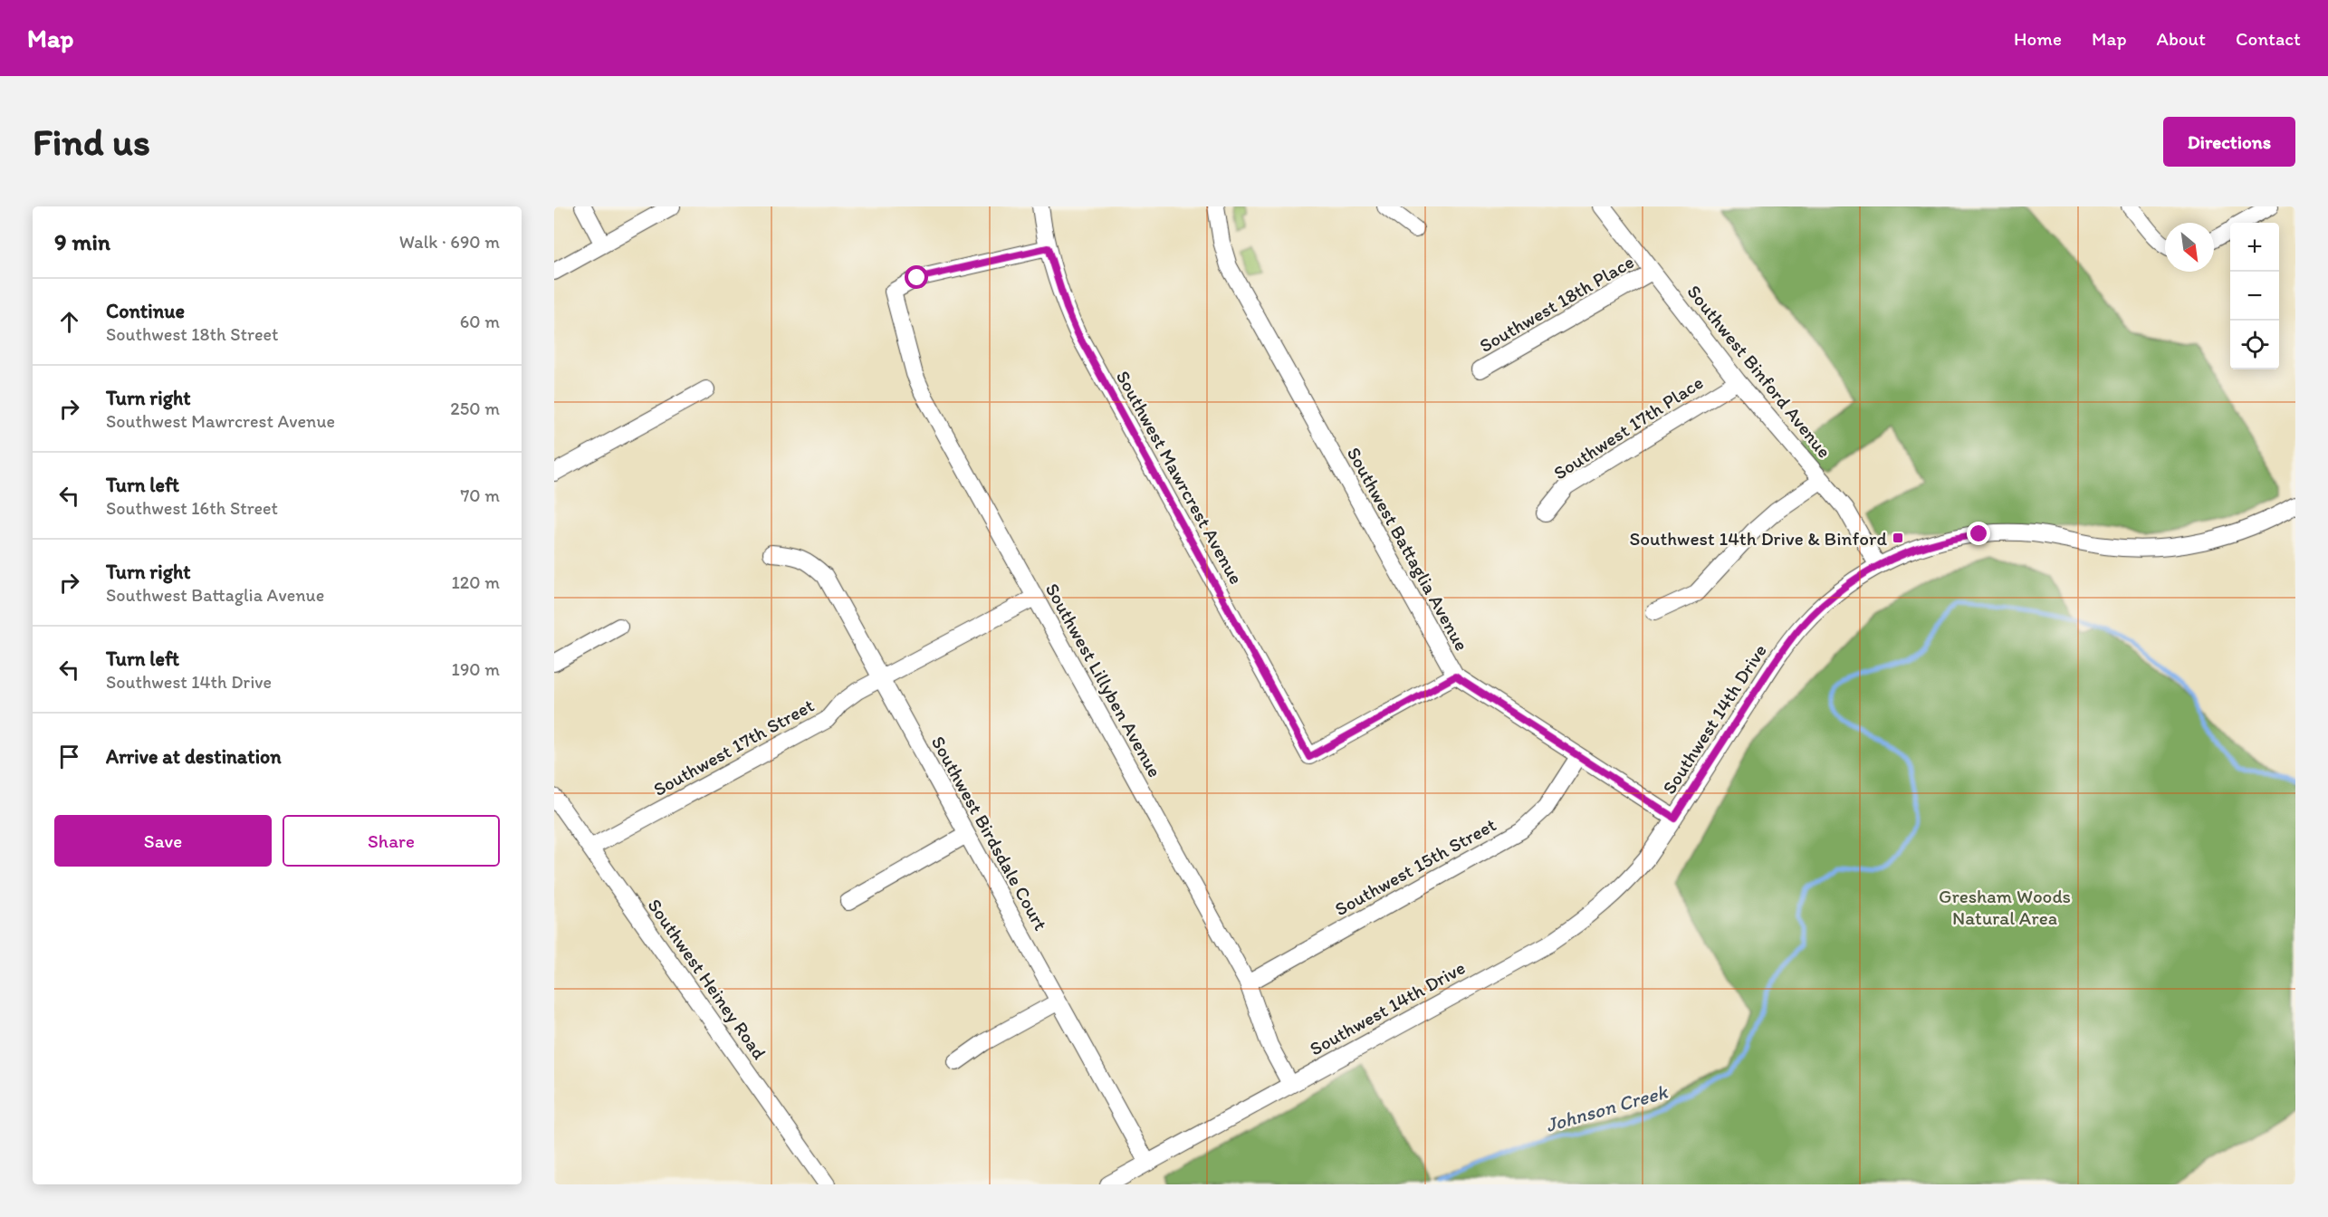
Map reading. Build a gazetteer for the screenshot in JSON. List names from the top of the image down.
{
  "streets": {
    "street": [
      "Southwest 18th Place",
      "Southwest Binford Avenue",
      "Southwest 17th Place",
      "Southwest Mawrcrest Avenue",
      "Southwest Battaglia Avenue",
      "Southwest Lillyben Avenue",
      "Southwest 14th Drive",
      "Southwest 17th Street",
      "Southwest Birdsdale Court",
      "Southwest 15th Street",
      "Southwest Heiney Road"
    ]
  },
  "crossings": [
    ["Southwest 18th Place", "Southwest Binford Avenue"],
    ["Southwest Binford Avenue", "Southwest 17th Place"],
    ["Southwest Binford Avenue", "Southwest 14th Drive"],
    ["Southwest Mawrcrest Avenue", "Southwest Battaglia Avenue"],
    ["Southwest Mawrcrest Avenue", "Southwest Lillyben Avenue"],
    ["Southwest Battaglia Avenue", "Southwest 14th Drive"],
    ["Southwest Battaglia Avenue", "Southwest 15th Street"],
    ["Southwest Lillyben Avenue", "Southwest 14th Drive"],
    ["Southwest Lillyben Avenue", "Southwest 17th Street"],
    ["Southwest Lillyben Avenue", "Southwest 15th Street"],
    ["Southwest 14th Drive", "Southwest Birdsdale Court"],
    ["Southwest 17th Street", "Southwest Birdsdale Court"],
    ["Southwest 17th Street", "Southwest Heiney Road"]
  ],
  "water": ["Johnson Creek"],
  "parks": ["Gresham Woods Natural Area"],
  "places": {
    "transit": ["Southwest 14th Drive & Binford"]
  },
  "north": "bottom right",
  "page": {
    "header": "Map",
    "nav": [
      "Home",
      "Map",
      "About",
      "Contact"
    ],
    "buttons": [
      "Directions",
      ["Save", "Share"]
    ],
    "title": "Find us",
    "heading": ["9 min", "Walk · 690 m"],
    "map_buttons": ["+", "−"],
    "list": [
      ["Continue", "Southwest 18th Street", "60 m"],
      ["Turn right", "Southwest Mawrcrest Avenue", "250 m"],
      ["Turn left", "Southwest 16th Street", "70 m"],
      ["Turn right", "Southwest Battaglia Avenue", "120 m"],
      ["Turn left", "Southwest 14th Drive", "190 m"],
      "Arrive at destination"
    ]
  }
}
